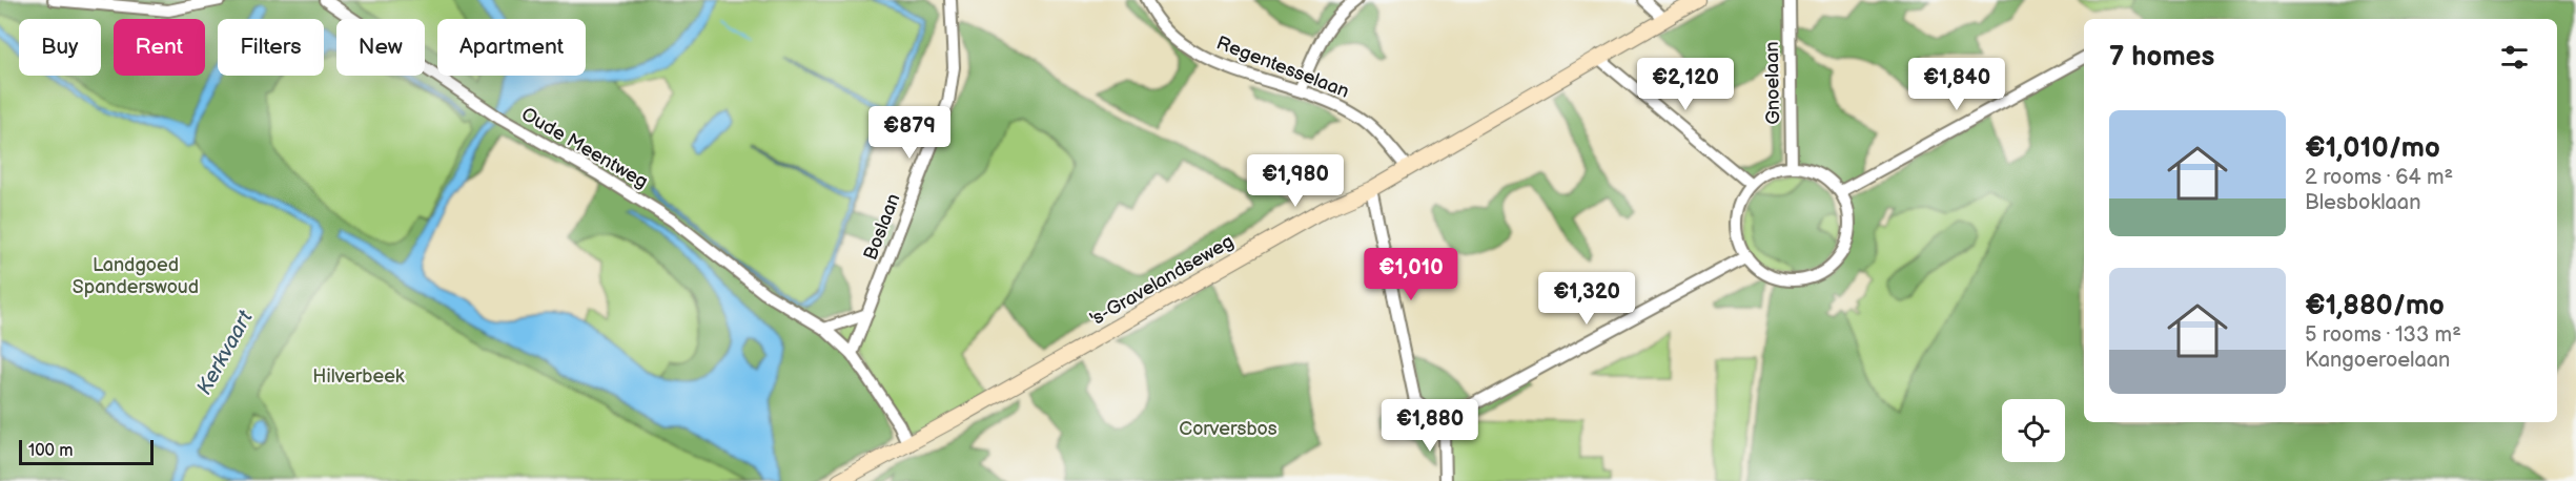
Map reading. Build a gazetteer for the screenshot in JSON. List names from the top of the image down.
{
  "streets": {
    "street": [
      "Regentesselaan",
      "Gnoelaan",
      "Oude Meentweg",
      "Boslaan",
      "'s-Gravelandseweg"
    ]
  },
  "crossings": [
    ["Regentesselaan", "'s-Gravelandseweg"],
    ["Oude Meentweg", "Boslaan"],
    ["Oude Meentweg", "'s-Gravelandseweg"]
  ],
  "water": ["Kerkvaart"],
  "parks": ["Landgoed Spanderswoud", "Hilverbeek", "Corversbos"],
  "scale_bar": "100 m",
  "page": {
    "chip": [
      "Buy",
      "Rent",
      "Filters",
      "New",
      "Apartment"
    ],
    "heading": "7 homes",
    "price": [
      "€2,120",
      "€1,840",
      "€879",
      "€1,980",
      "€1,010",
      "€1,320",
      "€1,880"
    ],
    "list": [
      {
        "name": "€1,010/mo",
        "note": "2 rooms · 64 m² · Blesboklaan"
      },
      {
        "name": "€1,880/mo",
        "note": "5 rooms · 133 m² · Kangoeroelaan"
      }
    ],
    "scale": "100 m"
  }
}
